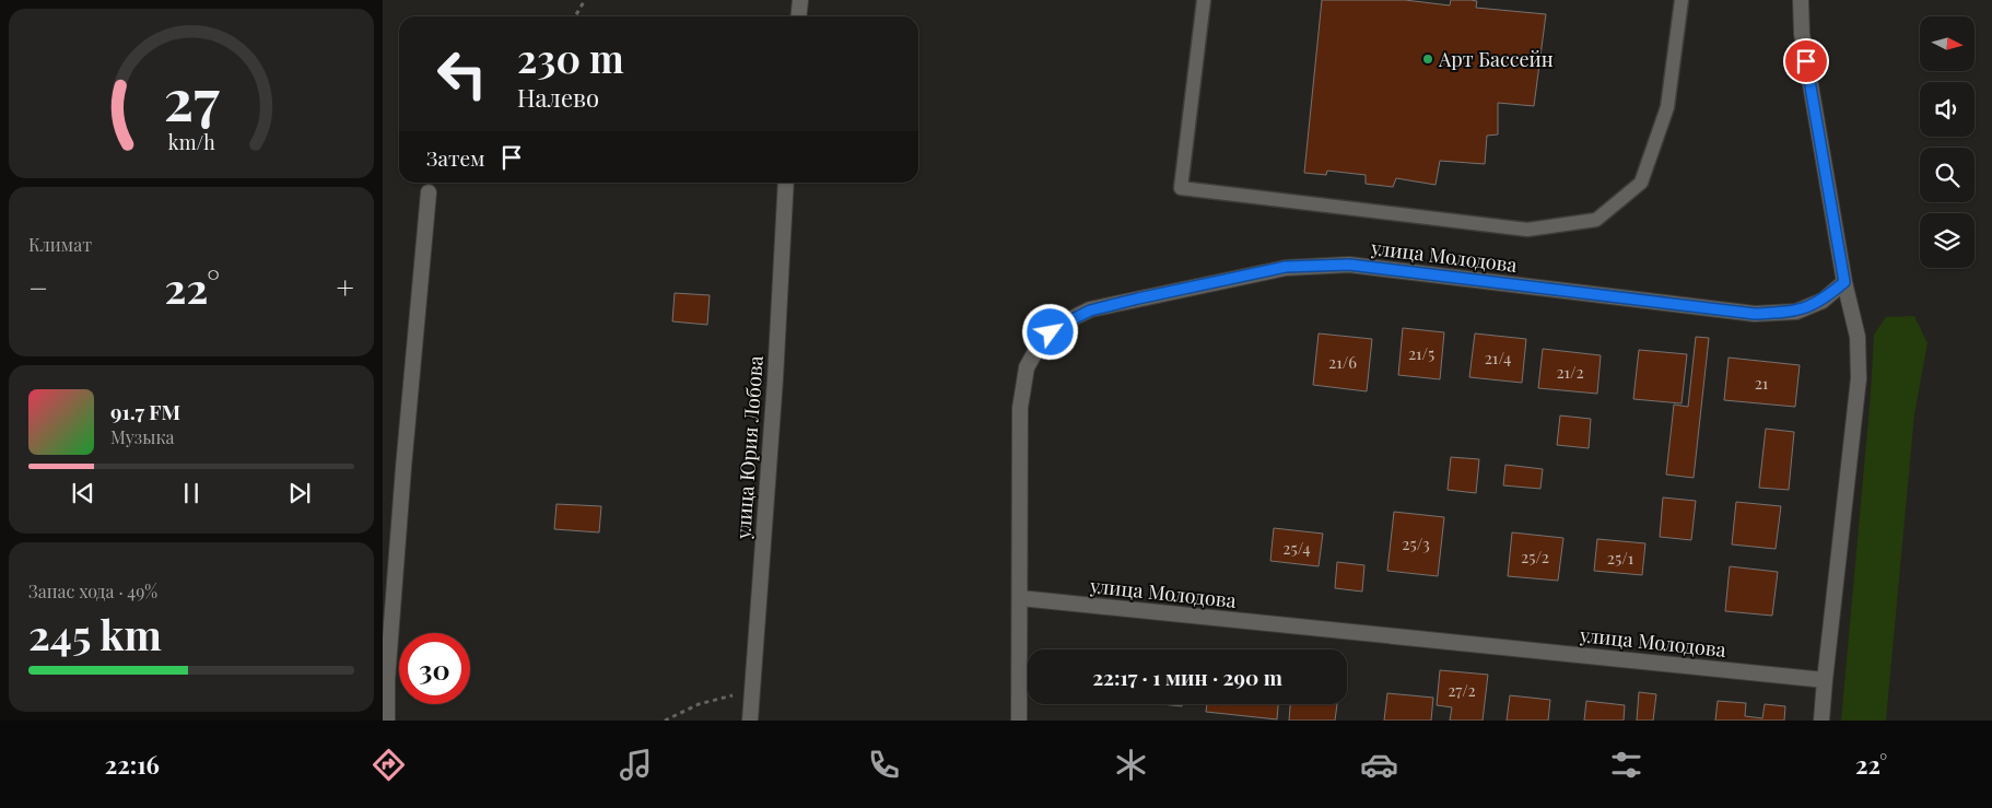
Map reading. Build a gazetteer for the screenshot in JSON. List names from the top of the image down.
{
  "streets": {
    "street": ["улица Молодова", "улица Юрия Лобова"]
  },
  "places": ["Арт Бассейн"],
  "house_numbers": [
    "21/5",
    "21/4",
    "21/6",
    "21/2",
    "21",
    "25/3",
    "25/4",
    "25/2",
    "25/1",
    "27/2"
  ],
  "north": "right",
  "page": {
    "turn": ["230 m", "Налево"],
    "then": "Затем",
    "tile": [
      "Климат",
      ["Запас хода · 49%", "245 km"]
    ],
    "heat": ["−", "22°", "+"],
    "song": ["91.7 FM", "Музыка"],
    "limit": "30",
    "trip": "22:17 · 1 мин · 290 m",
    "tabs": ["22:16", "22°"],
    "gauge": ["27", "km/h"]
  }
}
